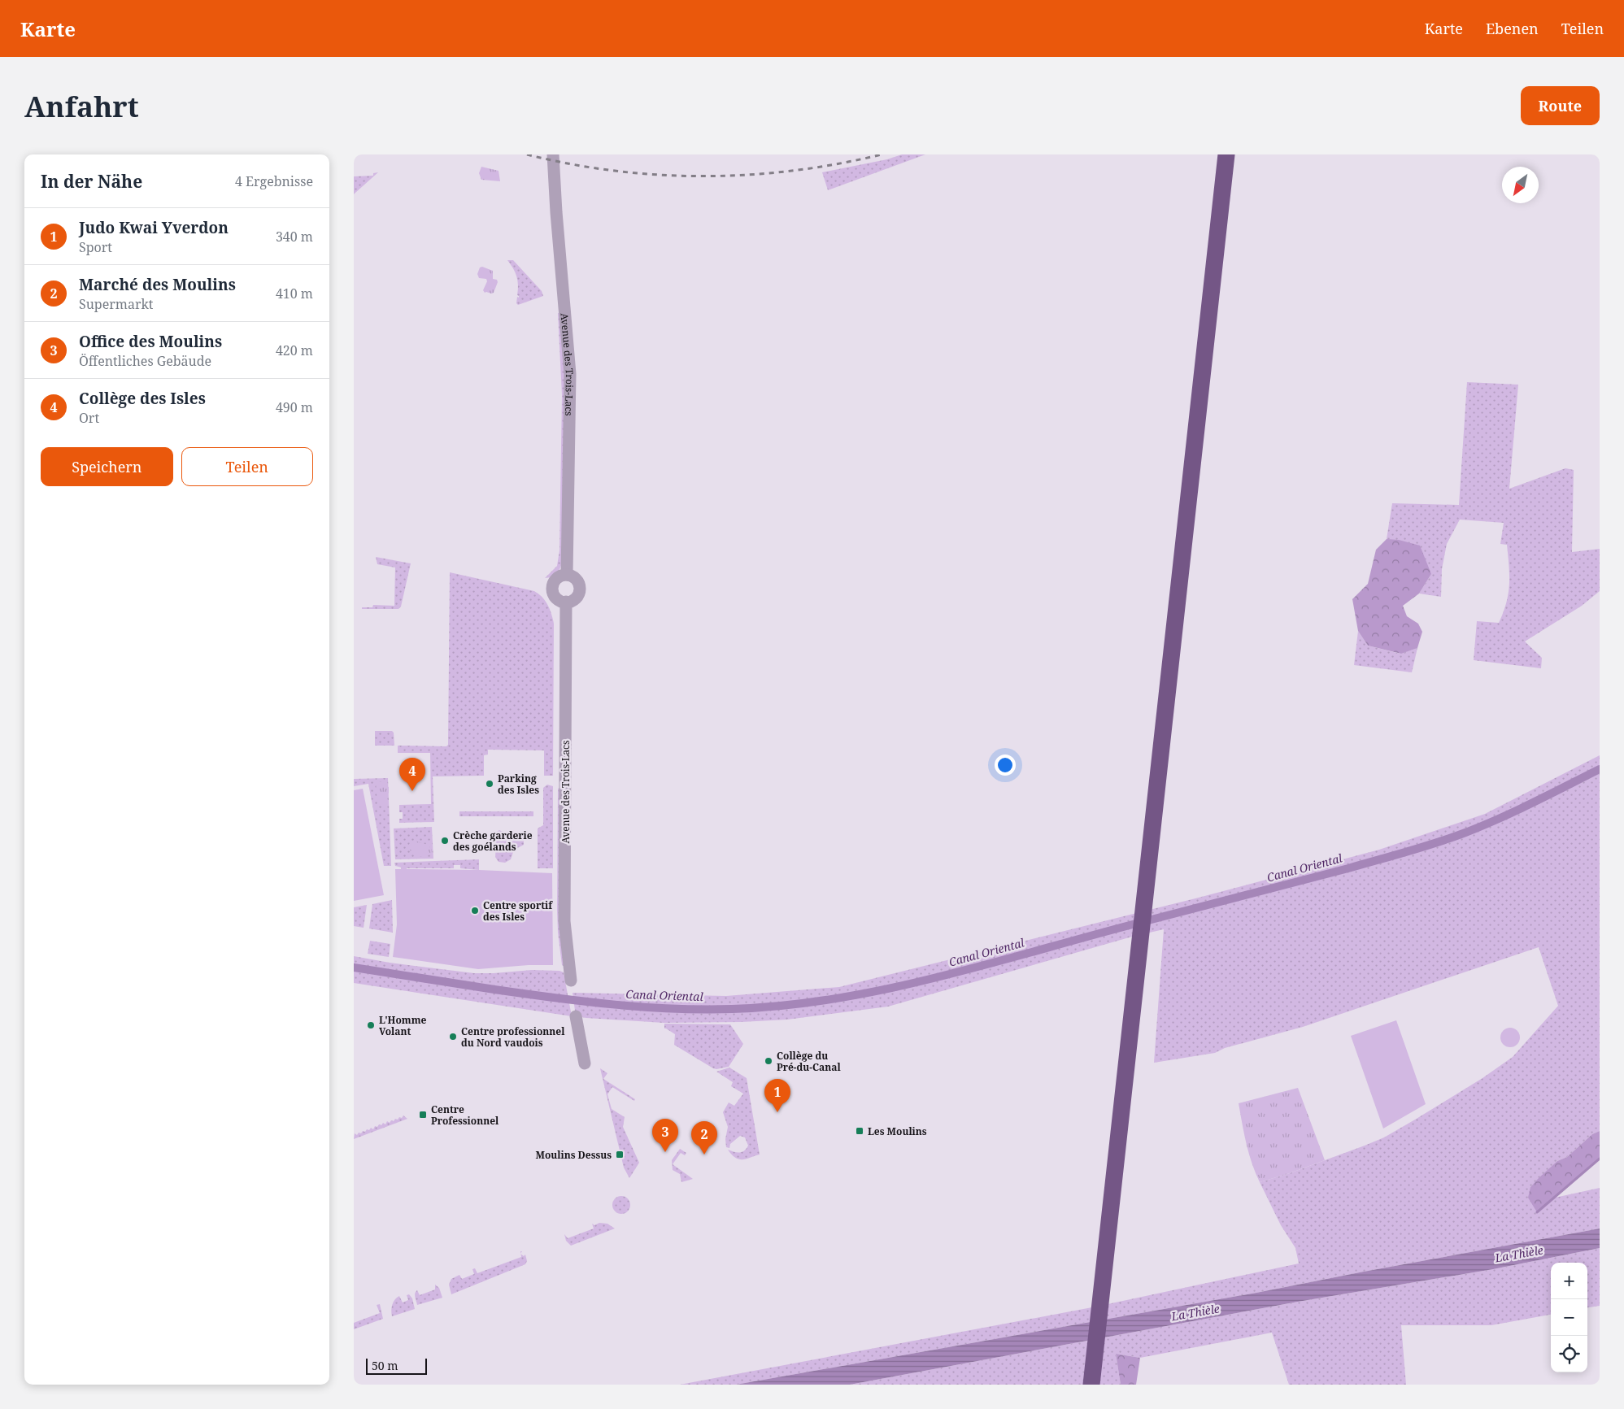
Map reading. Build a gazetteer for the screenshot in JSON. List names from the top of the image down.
{
  "streets": {
    "street": ["Avenue des Trois-Lacs"]
  },
  "water": ["Canal Oriental", "La Thièle"],
  "places": {
    "other": [
      "Parking des Isles",
      "Crèche garderie des goélands",
      "Centre sportif des Isles",
      "L'Homme Volant",
      "Centre professionnel du Nord vaudois",
      "Collège du Pré-du-Canal"
    ],
    "transit": ["Centre Professionnel", "Les Moulins", "Moulins Dessus"]
  },
  "scale_bar": "50 m",
  "north": "bottom left",
  "page": {
    "header": "Karte",
    "nav": ["Karte", "Ebenen", "Teilen"],
    "buttons": [
      "Route",
      ["Speichern", "Teilen"]
    ],
    "title": "Anfahrt",
    "heading": ["In der Nähe", "4 Ergebnisse"],
    "list": [
      {
        "mark": "1",
        "name": "Judo Kwai Yverdon",
        "note": "Sport",
        "value": "340 m"
      },
      {
        "mark": "2",
        "name": "Marché des Moulins",
        "note": "Supermarkt",
        "value": "410 m"
      },
      {
        "mark": "3",
        "name": "Office des Moulins",
        "note": "Öffentliches Gebäude",
        "value": "420 m"
      },
      {
        "mark": "4",
        "name": "Collège des Isles",
        "note": "Ort",
        "value": "490 m"
      }
    ],
    "pins": [
      "4",
      "1",
      "3",
      "2"
    ],
    "map_buttons": ["+", "−"],
    "scale": "50 m"
  }
}
